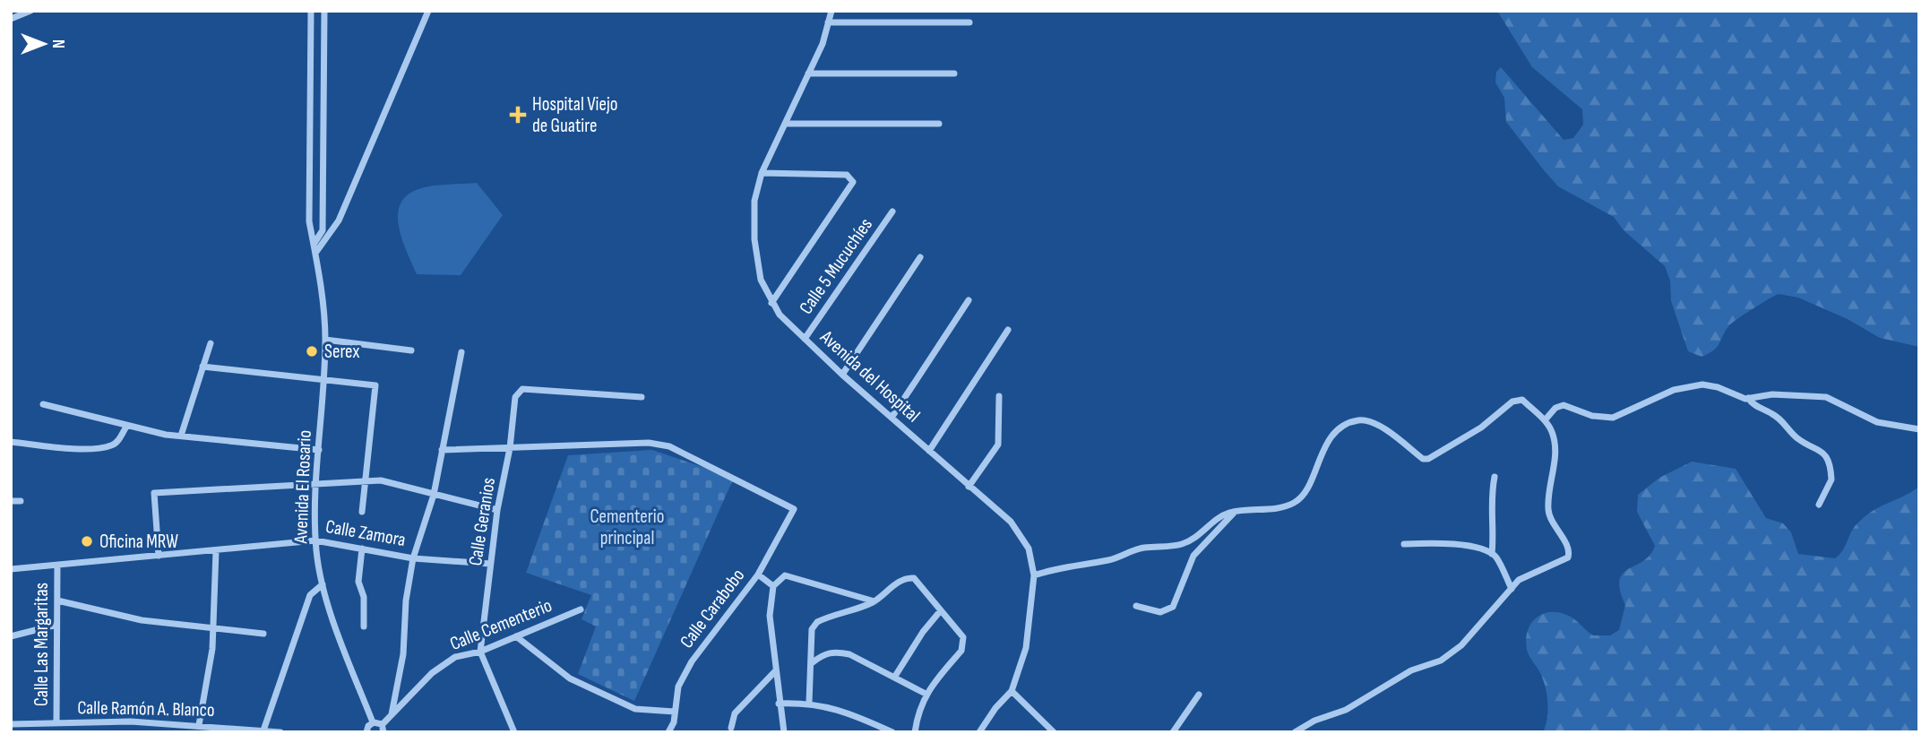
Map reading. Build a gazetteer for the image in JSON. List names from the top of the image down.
{
  "streets": {
    "street": [
      "Calle 5 Mucuchíes",
      "Avenida del Hospital",
      "Avenida El Rosario",
      "Calle Geranios",
      "Calle Zamora",
      "Calle Carabobo",
      "Calle Cementerio",
      "Calle Las Margaritas",
      "Calle Ramón A. Blanco"
    ]
  },
  "crossings": [
    ["Calle 5 Mucuchíes", "Avenida del Hospital"],
    ["Avenida El Rosario", "Calle Zamora"],
    ["Calle Geranios", "Calle Zamora"],
    ["Calle Geranios", "Calle Carabobo"],
    ["Calle Geranios", "Calle Cementerio"],
    ["Calle Zamora", "Calle Las Margaritas"],
    ["Calle Las Margaritas", "Calle Ramón A. Blanco"]
  ],
  "parks": ["Cementerio principal"],
  "places": {
    "health": ["Hospital Viejo de Guatire"],
    "other": ["Serex", "Oficina MRW"]
  },
  "north": "right"
}
